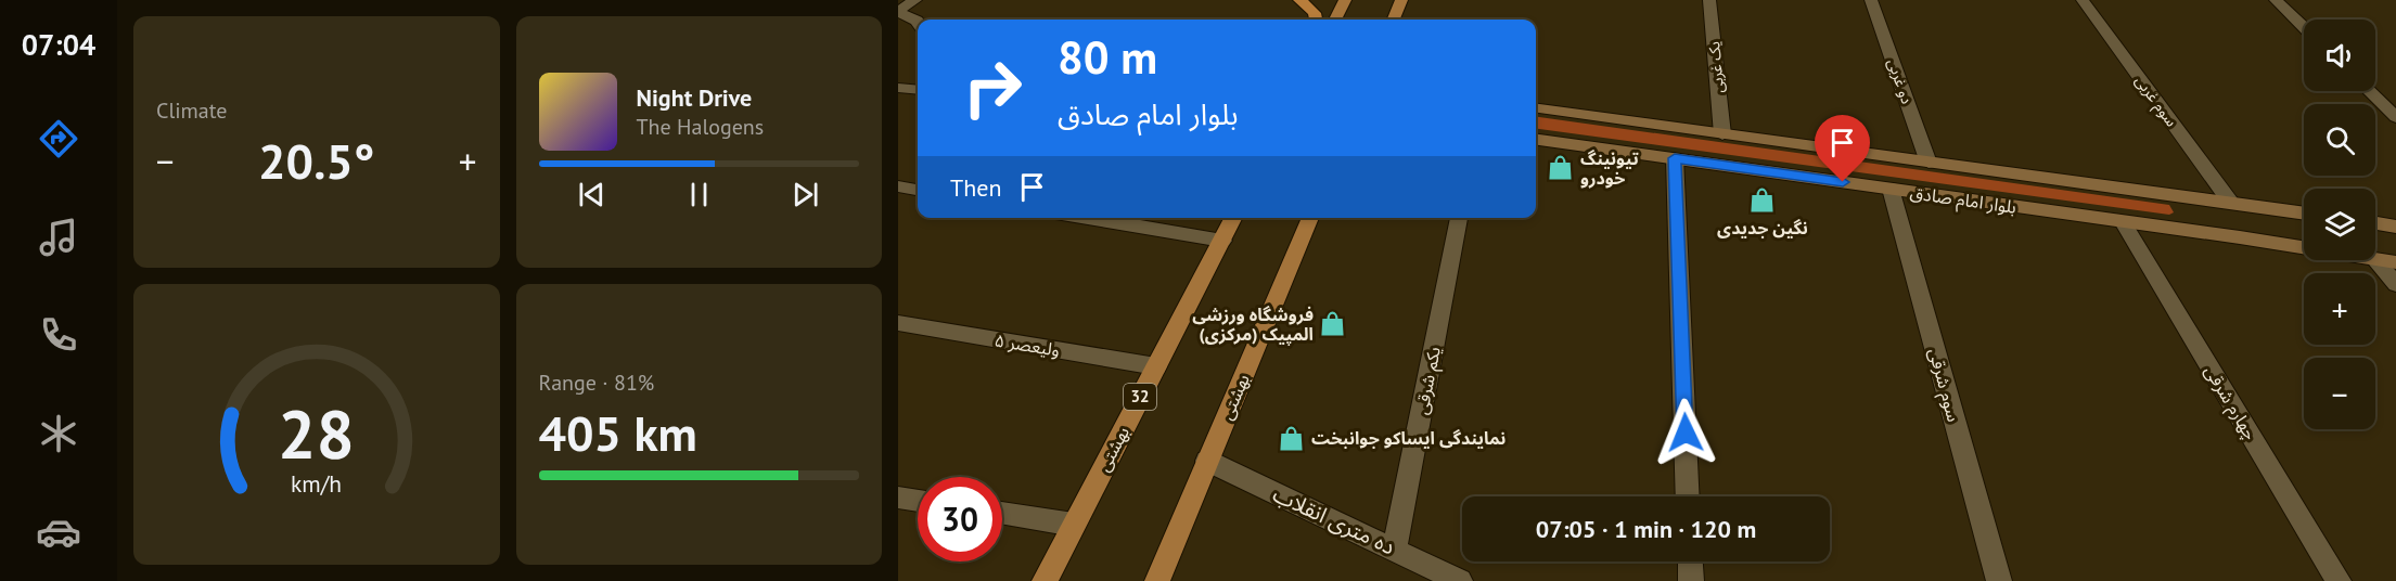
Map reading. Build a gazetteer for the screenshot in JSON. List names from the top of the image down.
{
  "streets": {
    "main road": [
      "بلوار امام صادق",
      "32",
      "بهشتى",
      "بهشتی"
    ],
    "street": [
      "یک غربی",
      "دو غربی",
      "سوم غربی",
      "ولیعصر ۵",
      "یکم شرقی",
      "سوم شرقی",
      "چهارم شرقی",
      "ده متری انقلاب"
    ]
  },
  "crossings": [
    ["یک غربی", "بلوار امام صادق"],
    ["دو غربی", "بلوار امام صادق"],
    ["سوم غربی", "بلوار امام صادق"],
    ["بلوار امام صادق", "سوم شرقی"],
    ["بلوار امام صادق", "چهارم شرقی"],
    ["ولیعصر ۵", "بهشتی"],
    ["یکم شرقی", "ده متری انقلاب"],
    ["بهشتى", "ده متری انقلاب"]
  ],
  "places": {
    "shop": [
      "تیونینگ خودرو",
      "نگین جدیدی",
      "فروشگاه ورزشی المپیک (مرکزی)",
      "نمایندگی ایساکو جوانبخت"
    ]
  },
  "page": {
    "tabs": "07:04",
    "tile": [
      "Climate",
      ["Range · 81%", "405 km"]
    ],
    "map_buttons": ["+", "−"],
    "turn": ["80 m", "بلوار امام صادق"],
    "song": ["Night Drive", "The Halogens"],
    "heat": ["−", "20.5°", "+"],
    "then": "Then",
    "limit": "30",
    "trip": "07:05 · 1 min · 120 m",
    "gauge": ["28", "km/h"]
  }
}
